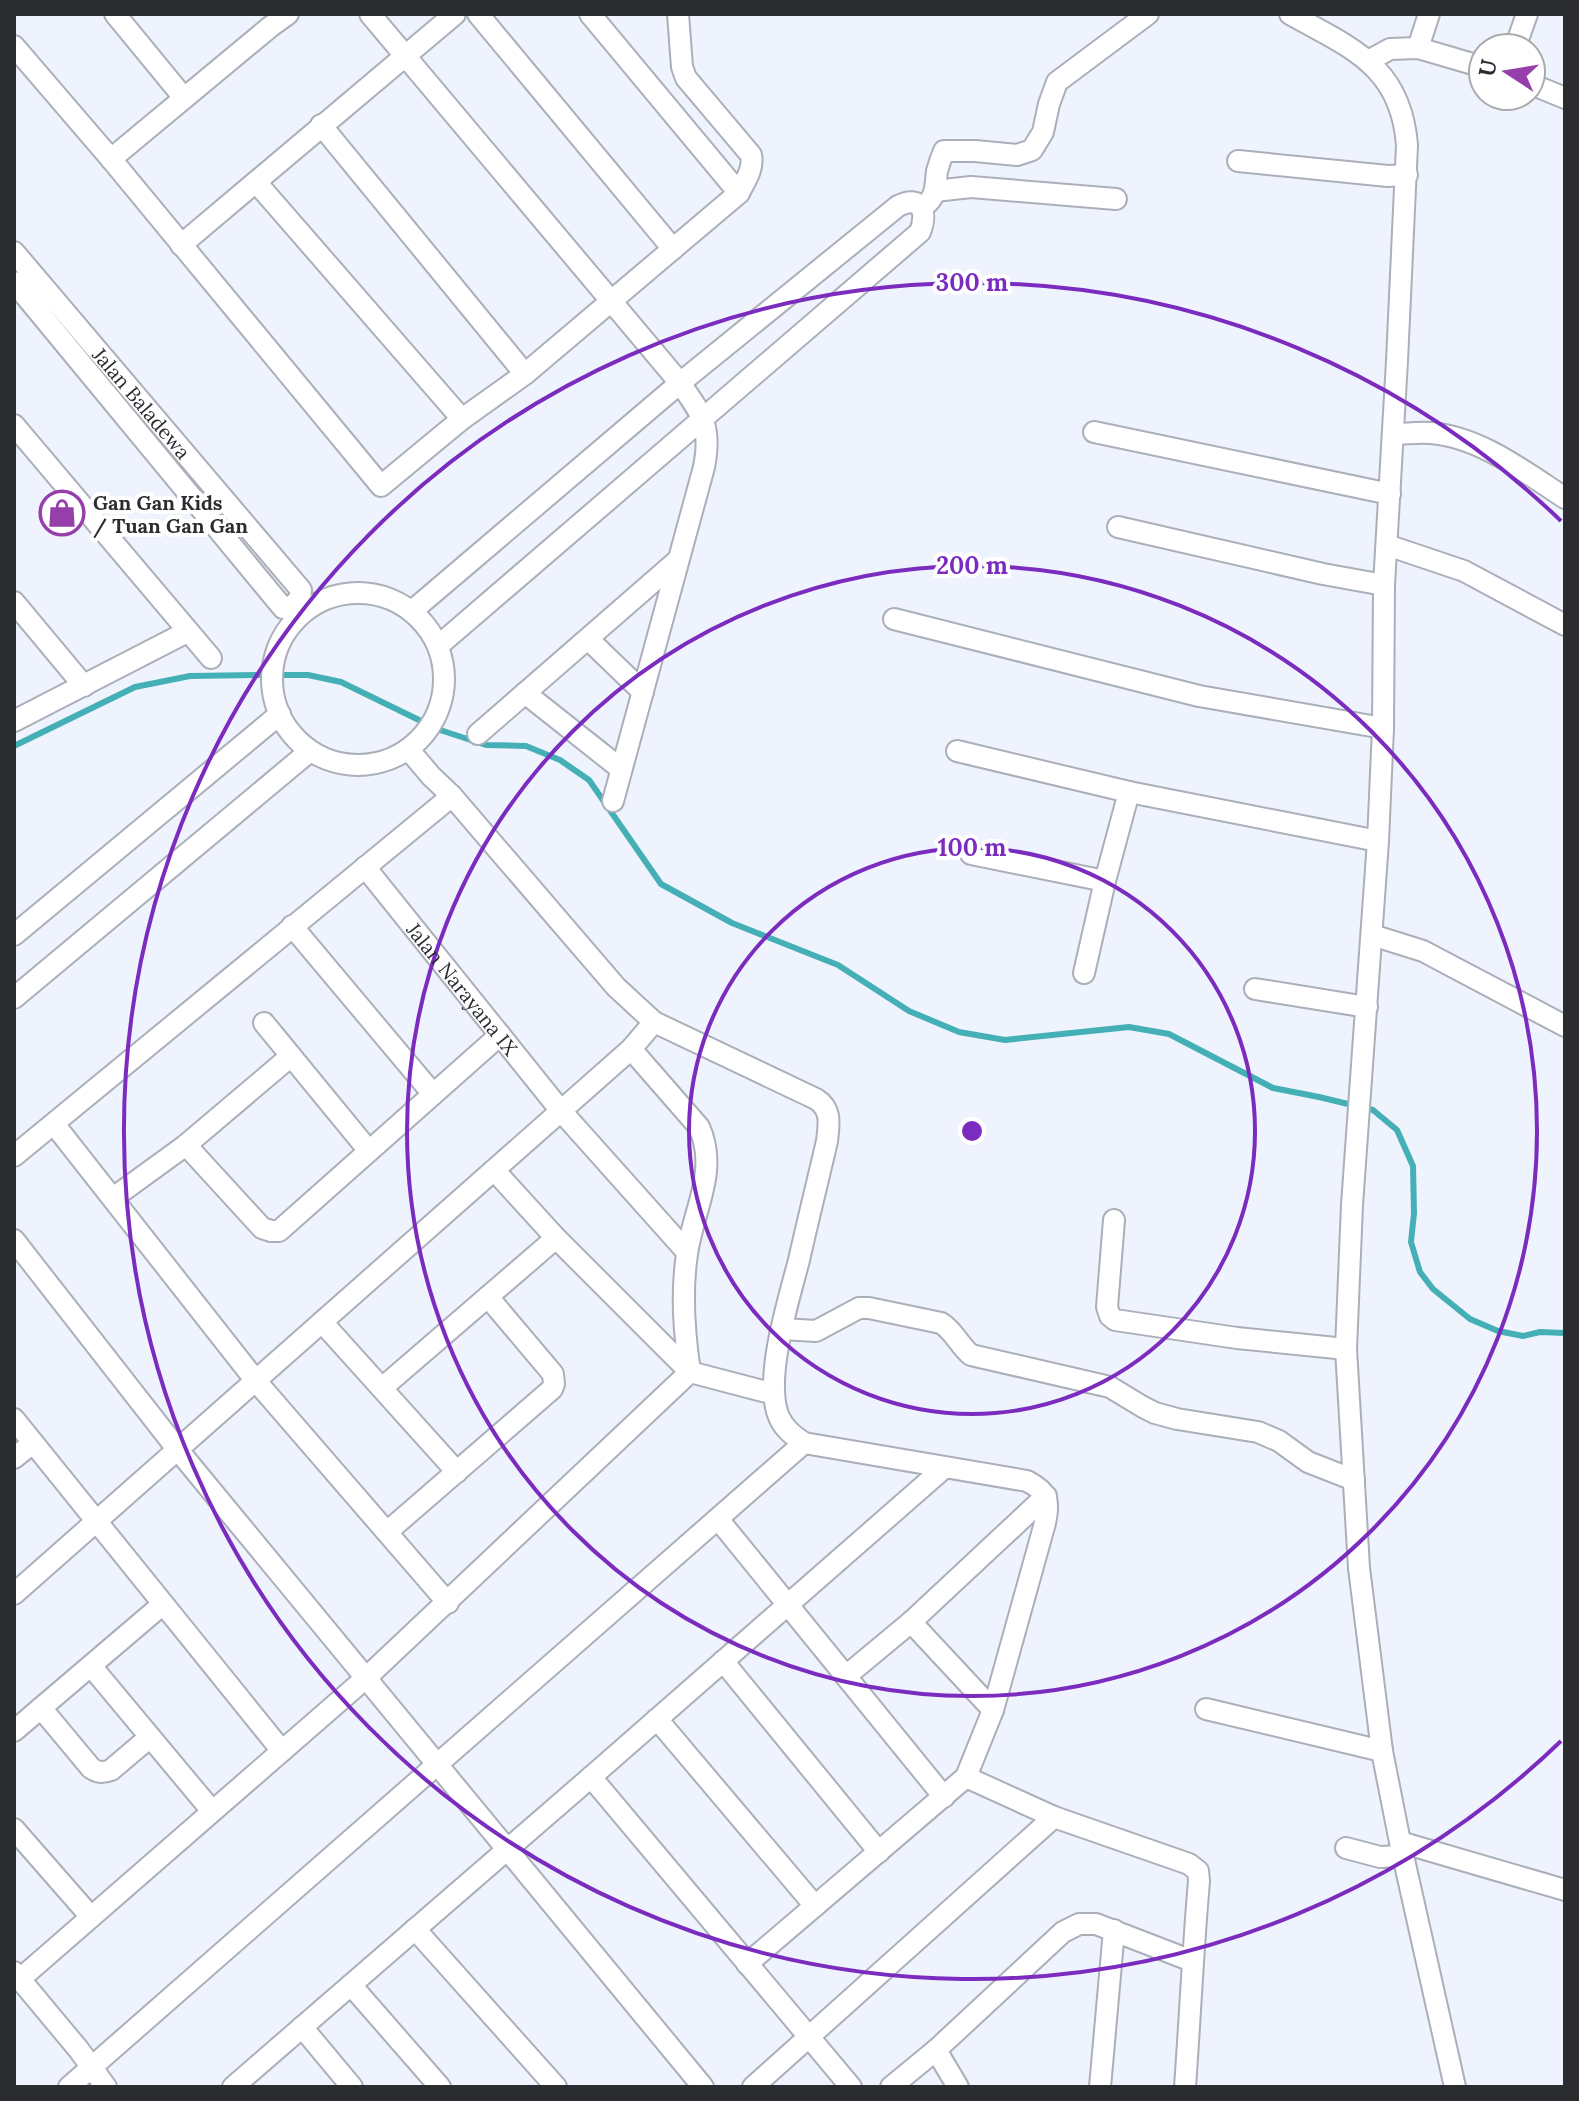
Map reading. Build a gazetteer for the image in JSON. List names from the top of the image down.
{
  "streets": {
    "street": ["Jalan Baladewa", "Jalan Narayana IX"]
  },
  "places": {
    "shop": ["Gan Gan Kids / Tuan Gan Gan"]
  },
  "north": "left",
  "rings": ["300 m", "200 m", "100 m"]
}
